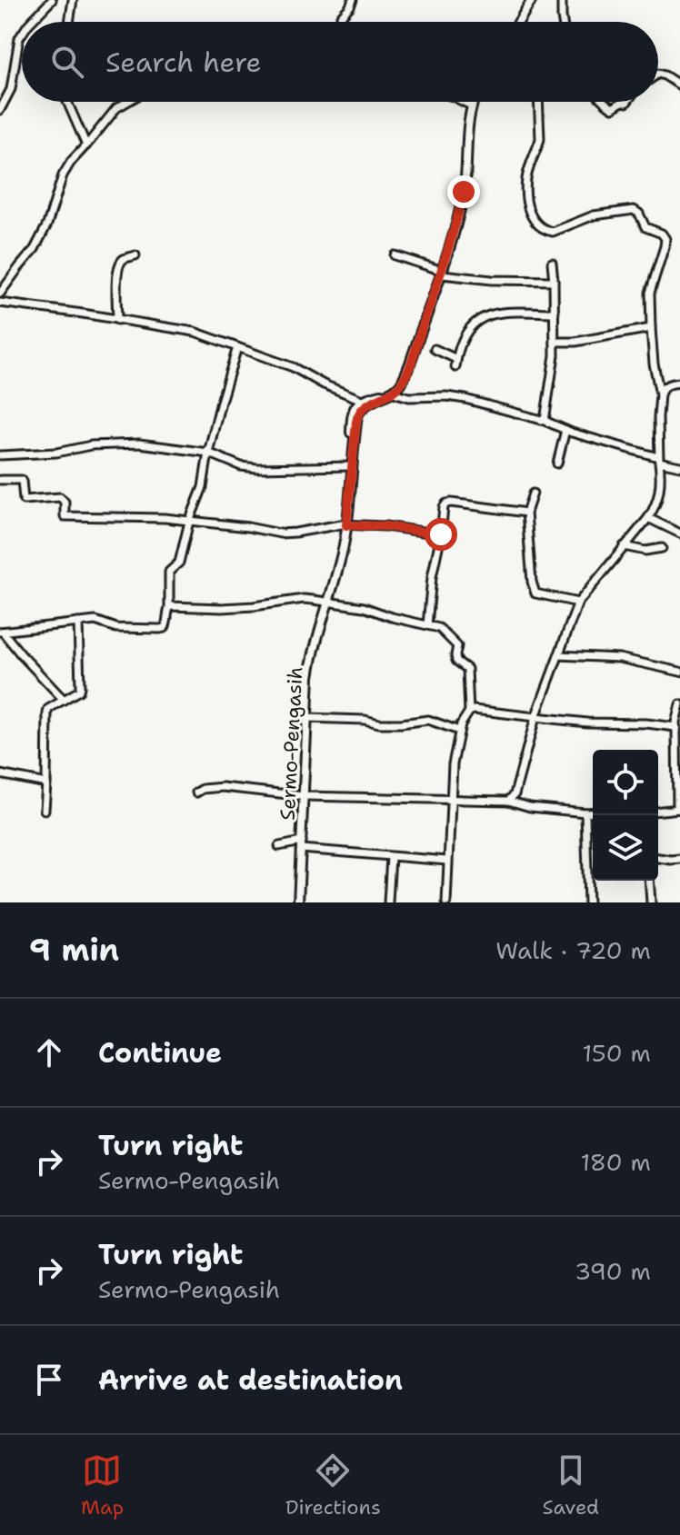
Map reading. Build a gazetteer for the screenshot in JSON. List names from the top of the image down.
{
  "streets": {
    "main road": ["Sermo-Pengasih"]
  },
  "page": {
    "search": "Search here",
    "heading": ["9 min", "Walk · 720 m"],
    "list": [
      ["Continue", "150 m"],
      ["Turn right", "Sermo-Pengasih", "180 m"],
      ["Turn right", "Sermo-Pengasih", "390 m"],
      "Arrive at destination"
    ],
    "nav": ["Map", "Directions", "Saved"]
  }
}
